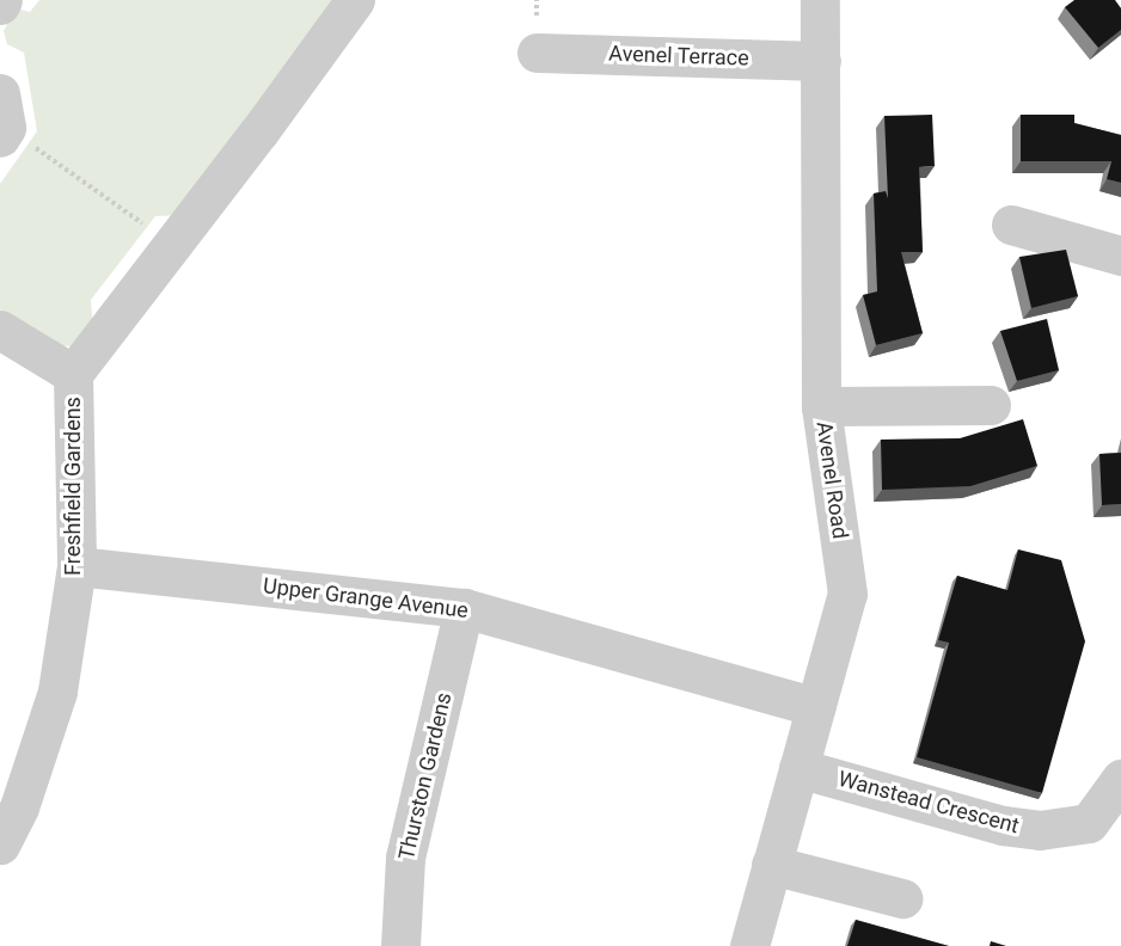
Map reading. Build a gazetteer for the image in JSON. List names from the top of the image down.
{
  "streets": {
    "street": [
      "Avenel Terrace",
      "Avenel Road",
      "Freshfield Gardens",
      "Upper Grange Avenue",
      "Thurston Gardens",
      "Wanstead Crescent"
    ]
  },
  "crossings": [
    ["Avenel Terrace", "Avenel Road"],
    ["Avenel Road", "Upper Grange Avenue"],
    ["Avenel Road", "Wanstead Crescent"],
    ["Freshfield Gardens", "Upper Grange Avenue"],
    ["Upper Grange Avenue", "Thurston Gardens"]
  ]
}
